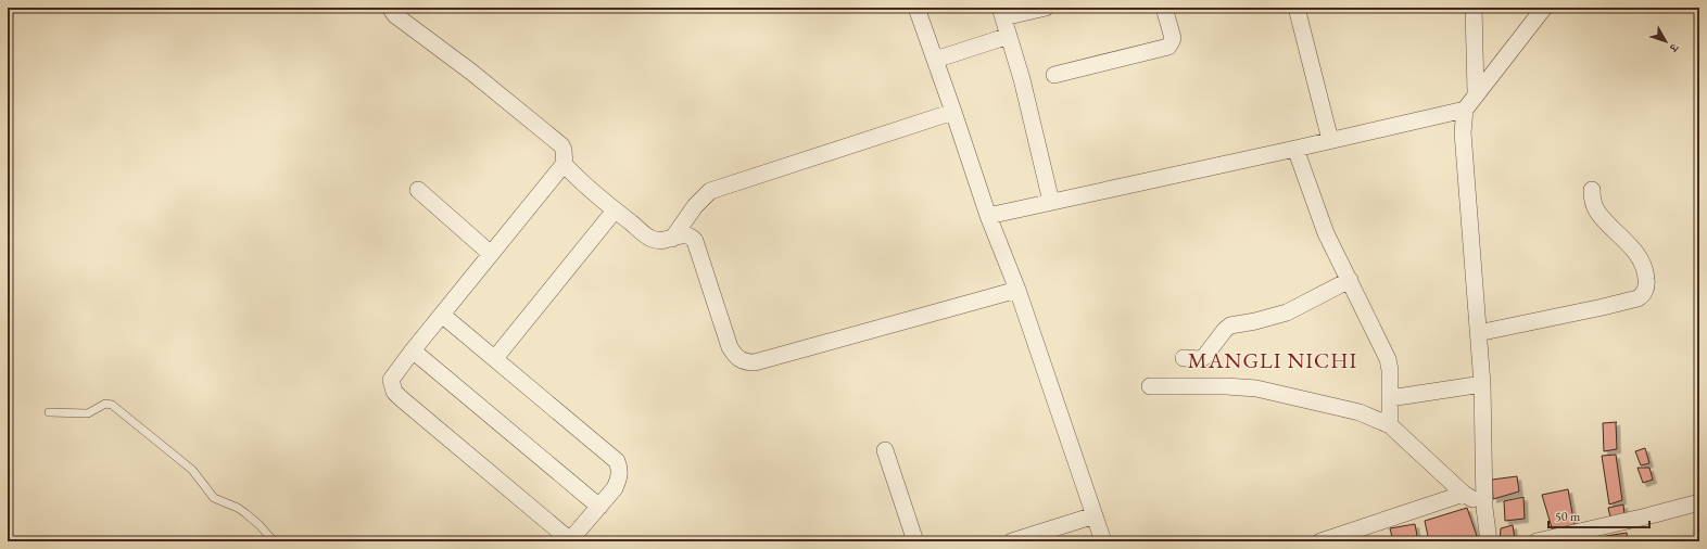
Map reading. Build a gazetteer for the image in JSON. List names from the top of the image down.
{
  "districts": ["MANGLI NICHI"],
  "scale_bar": "50 m",
  "north": "bottom right"
}
